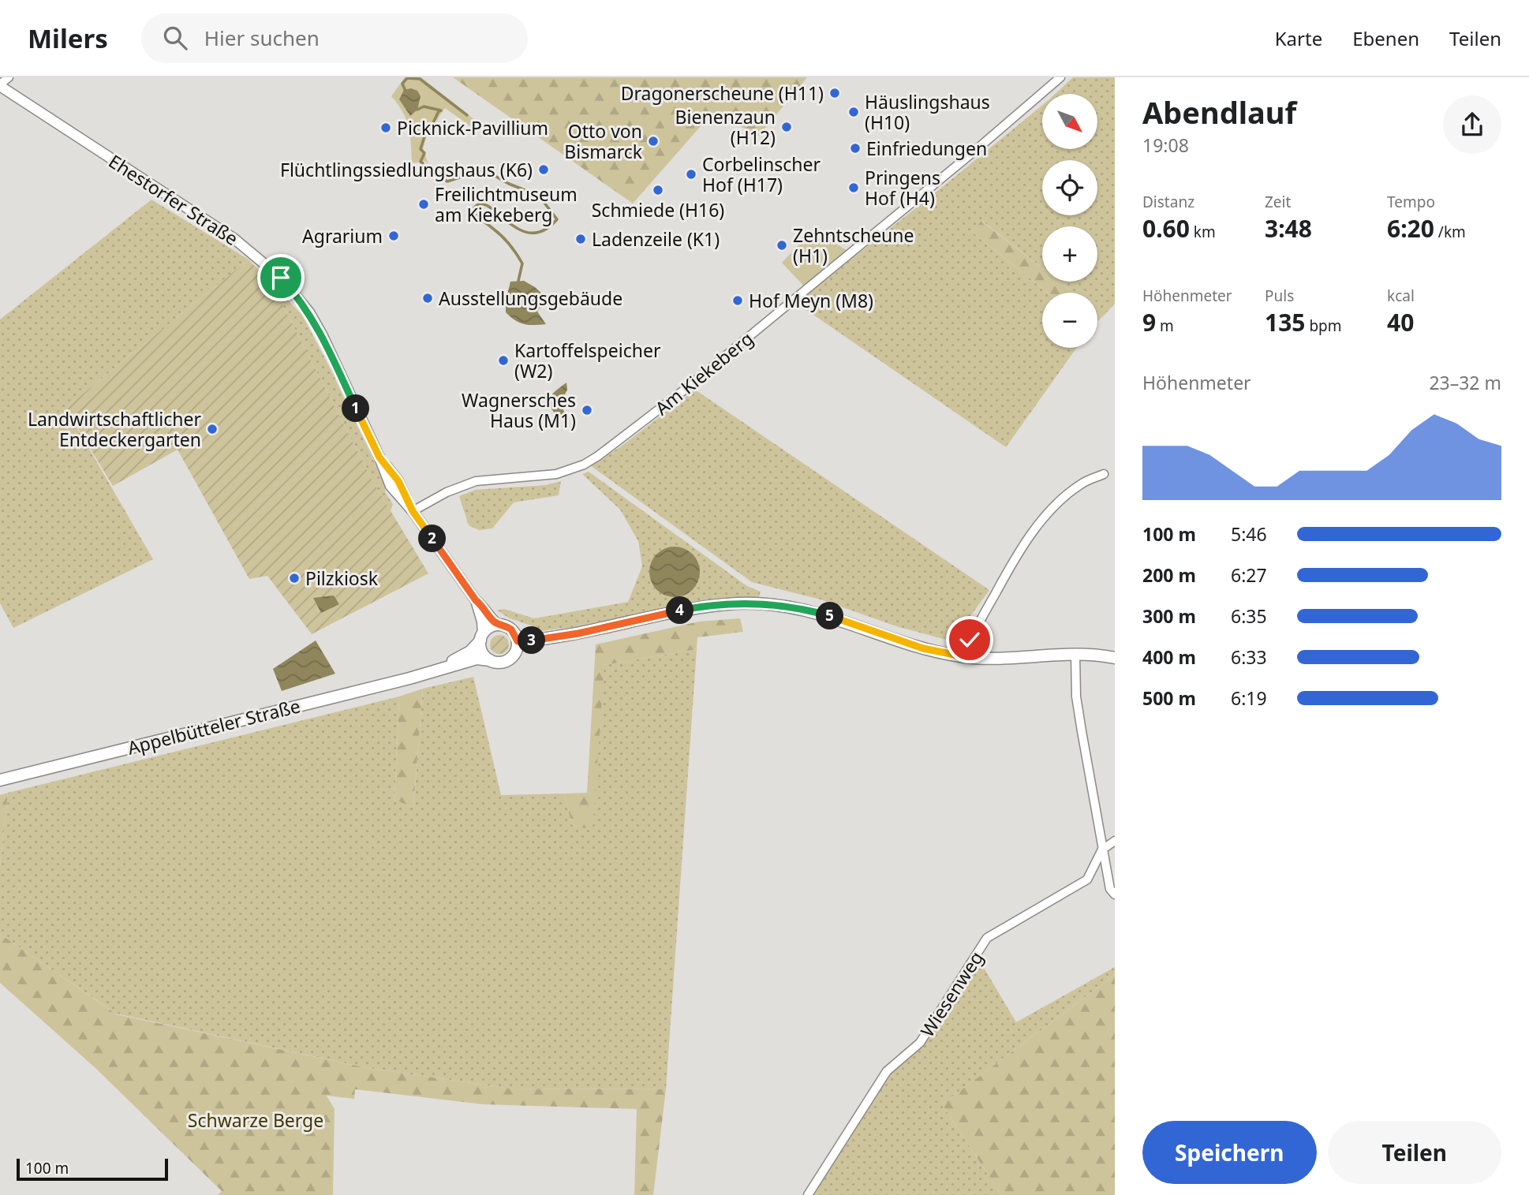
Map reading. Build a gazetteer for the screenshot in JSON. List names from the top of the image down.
{
  "streets": {
    "main road": ["Appelbütteler Straße"],
    "street": ["Ehestorfer Straße", "Am Kiekeberg", "Wiesenweg"]
  },
  "crossings": [
    ["Ehestorfer Straße", "Am Kiekeberg"],
    ["Ehestorfer Straße", "Appelbütteler Straße"]
  ],
  "parks": ["Schwarze Berge"],
  "places": [
    "Dragonerscheune (H11)",
    "Häuslingshaus (H10)",
    "Bienenzaun (H12)",
    "Picknick-Pavillium",
    "Otto von Bismarck",
    "Einfriedungen",
    "Flüchtlingssiedlungshaus (K6)",
    "Corbelinscher Hof (H17)",
    "Pringens Hof (H4)",
    "Schmiede (H16)",
    "Freilichtmuseum am Kiekeberg",
    "Agrarium",
    "Ladenzeile (K1)",
    "Zehntscheune (H1)",
    "Ausstellungsgebäude",
    "Hof Meyn (M8)",
    "Kartoffelspeicher (W2)",
    "Wagnersches Haus (M1)",
    "Landwirtschaftlicher Entdeckergarten",
    "Pilzkiosk"
  ],
  "scale_bar": "100 m",
  "north": "bottom right",
  "page": {
    "header": "Milers",
    "search": "Hier suchen",
    "nav": ["Karte", "Ebenen", "Teilen"],
    "heading": ["Abendlauf", "19:08"],
    "map_buttons": ["+", "−"],
    "stats": [
      ["Distanz", "0.60 km"],
      ["Zeit", "3:48"],
      ["Tempo", "6:20 /km"],
      ["Höhenmeter", "9 m"],
      ["Puls", "135 bpm"],
      ["kcal", "40"]
    ],
    "chart": ["Höhenmeter", "23–32 m"],
    "pins": [
      "1",
      "2",
      "4",
      "5",
      "3"
    ],
    "list": [
      {
        "name": "100 m",
        "note": "5:46"
      },
      {
        "name": "200 m",
        "note": "6:27"
      },
      {
        "name": "300 m",
        "note": "6:35"
      },
      {
        "name": "400 m",
        "note": "6:33"
      },
      {
        "name": "500 m",
        "note": "6:19"
      }
    ],
    "buttons": ["Speichern", "Teilen"],
    "scale": "100 m"
  }
}
